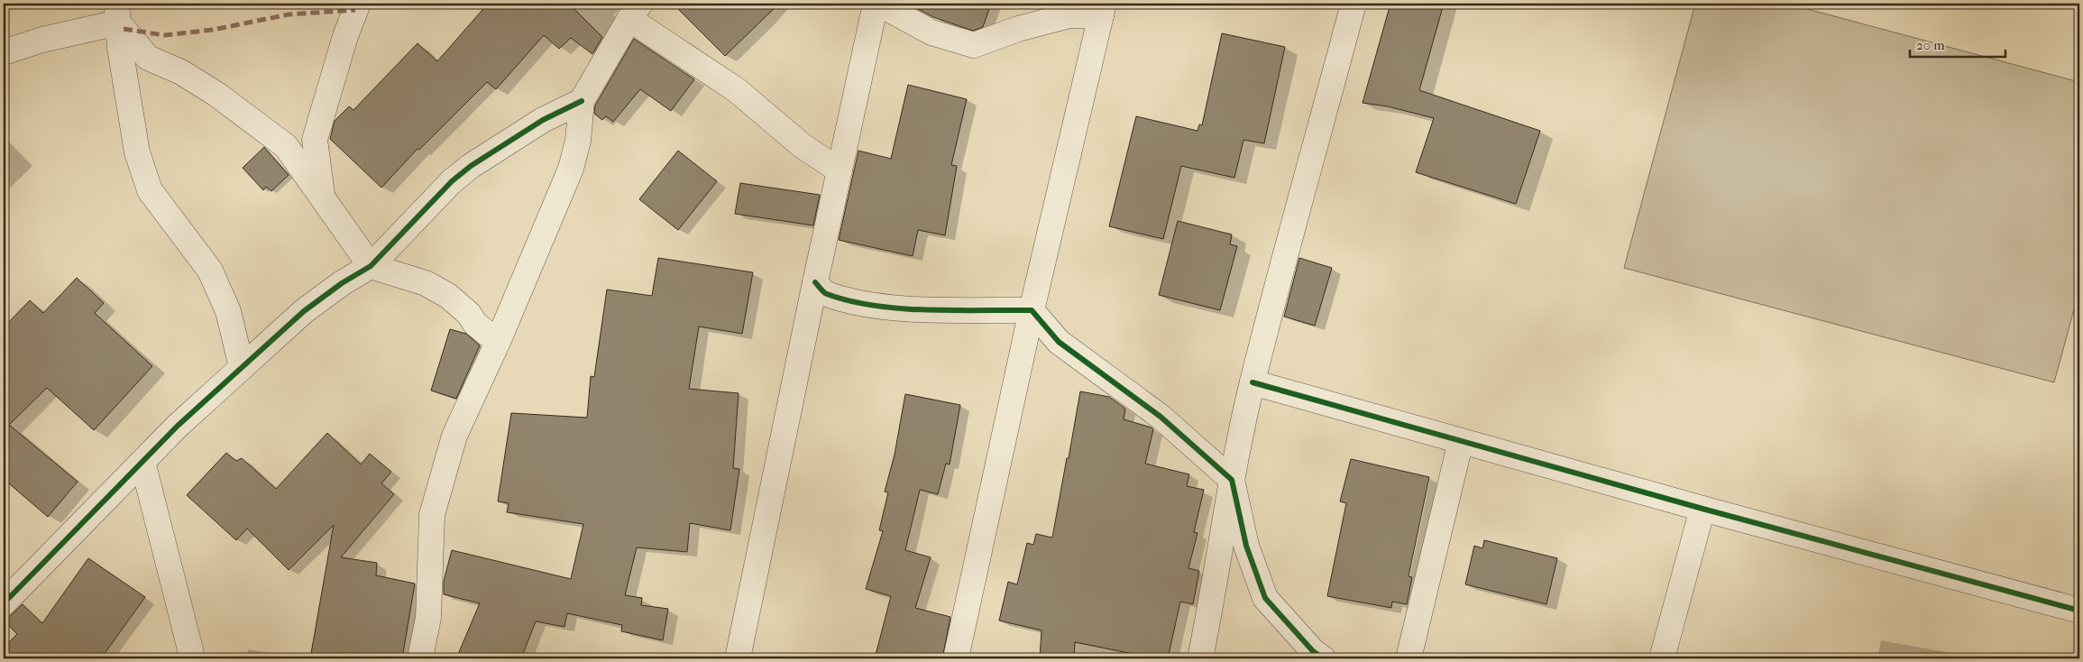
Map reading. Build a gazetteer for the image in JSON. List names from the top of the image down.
{
  "scale_bar": "20 m"
}
